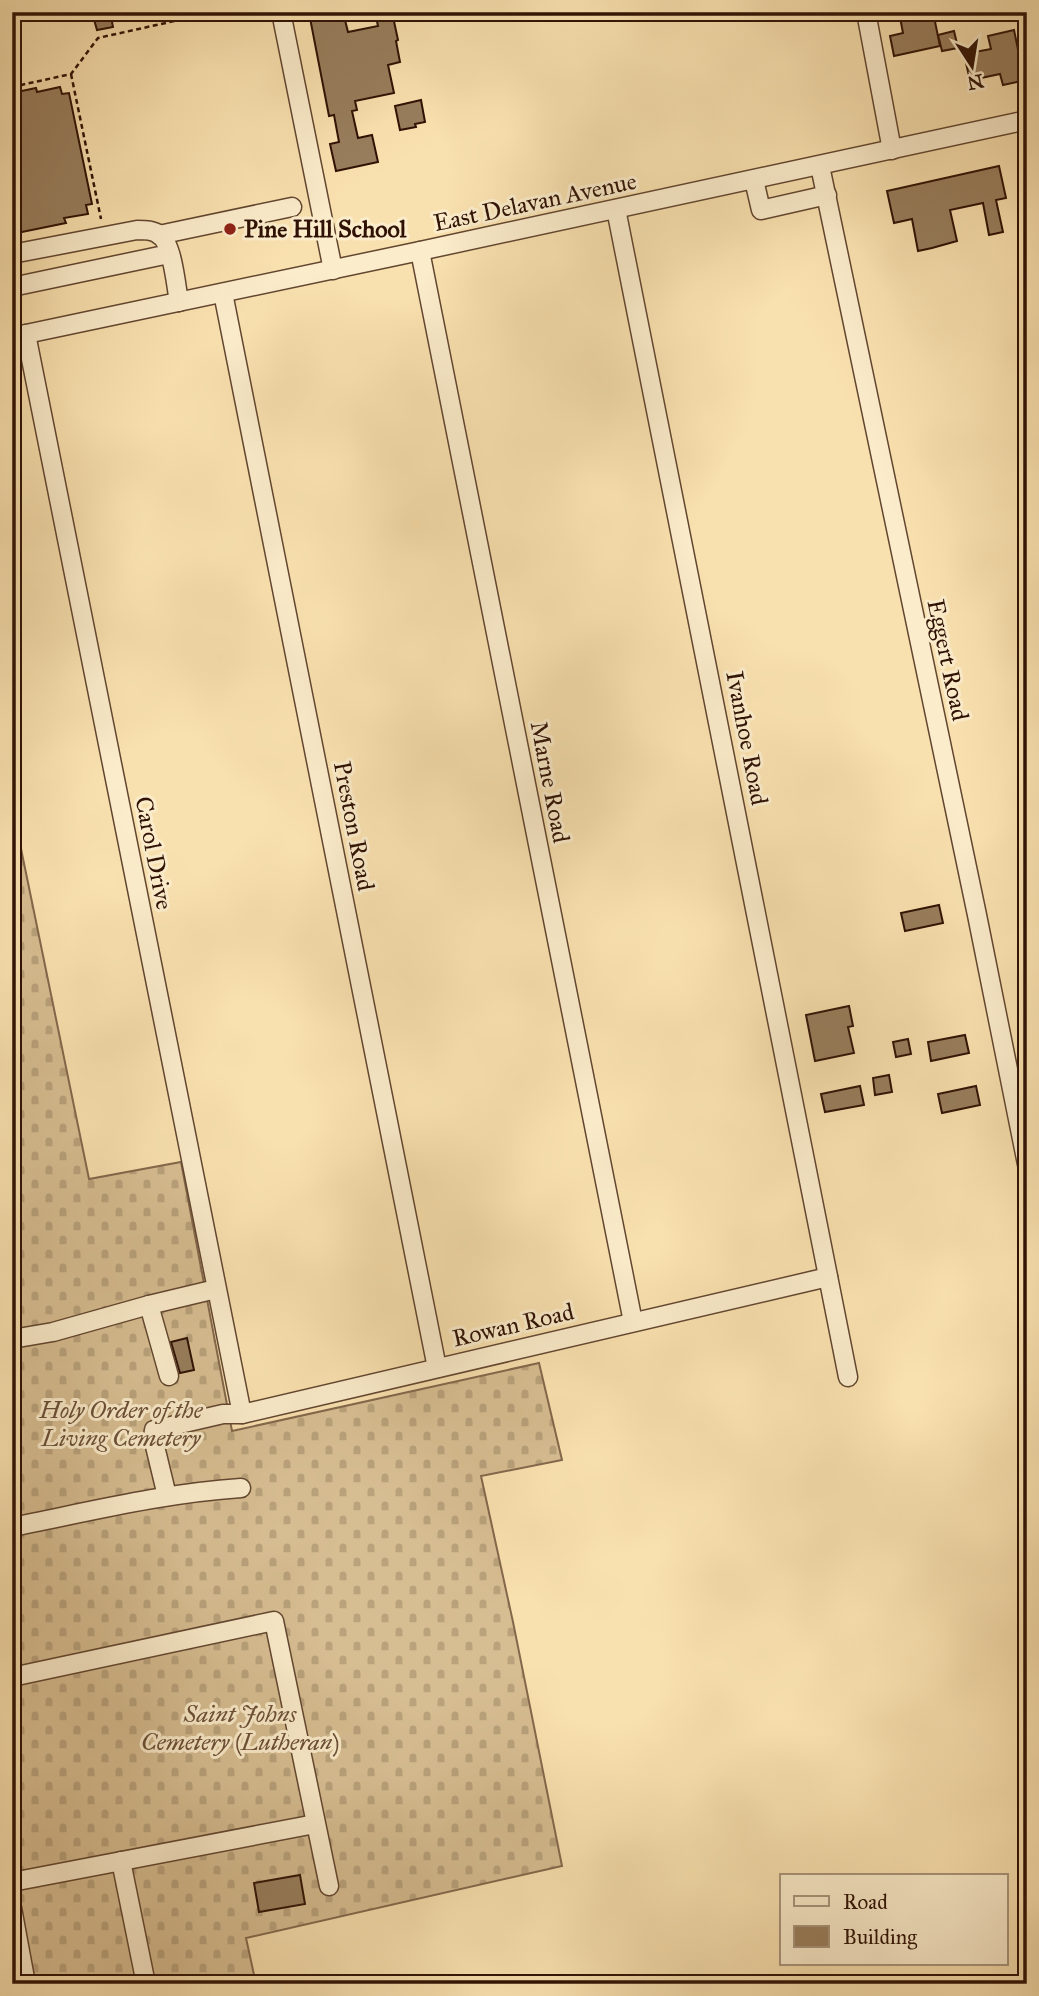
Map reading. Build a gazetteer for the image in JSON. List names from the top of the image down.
{
  "streets": {
    "street": [
      "East Delavan Avenue",
      "Eggert Road",
      "Ivanhoe Road",
      "Marne Road",
      "Preston Road",
      "Carol Drive",
      "Rowan Road"
    ]
  },
  "crossings": [
    ["East Delavan Avenue", "Eggert Road"],
    ["East Delavan Avenue", "Ivanhoe Road"],
    ["East Delavan Avenue", "Marne Road"],
    ["East Delavan Avenue", "Preston Road"],
    ["East Delavan Avenue", "Carol Drive"],
    ["Ivanhoe Road", "Rowan Road"],
    ["Marne Road", "Rowan Road"],
    ["Preston Road", "Rowan Road"],
    ["Carol Drive", "Rowan Road"]
  ],
  "parks": ["Holy Order of the Living Cemetery", "Saint Johns Cemetery (Lutheran)"],
  "places": ["Pine Hill School"],
  "legend": ["Road", "Building"],
  "north": "bottom"
}
